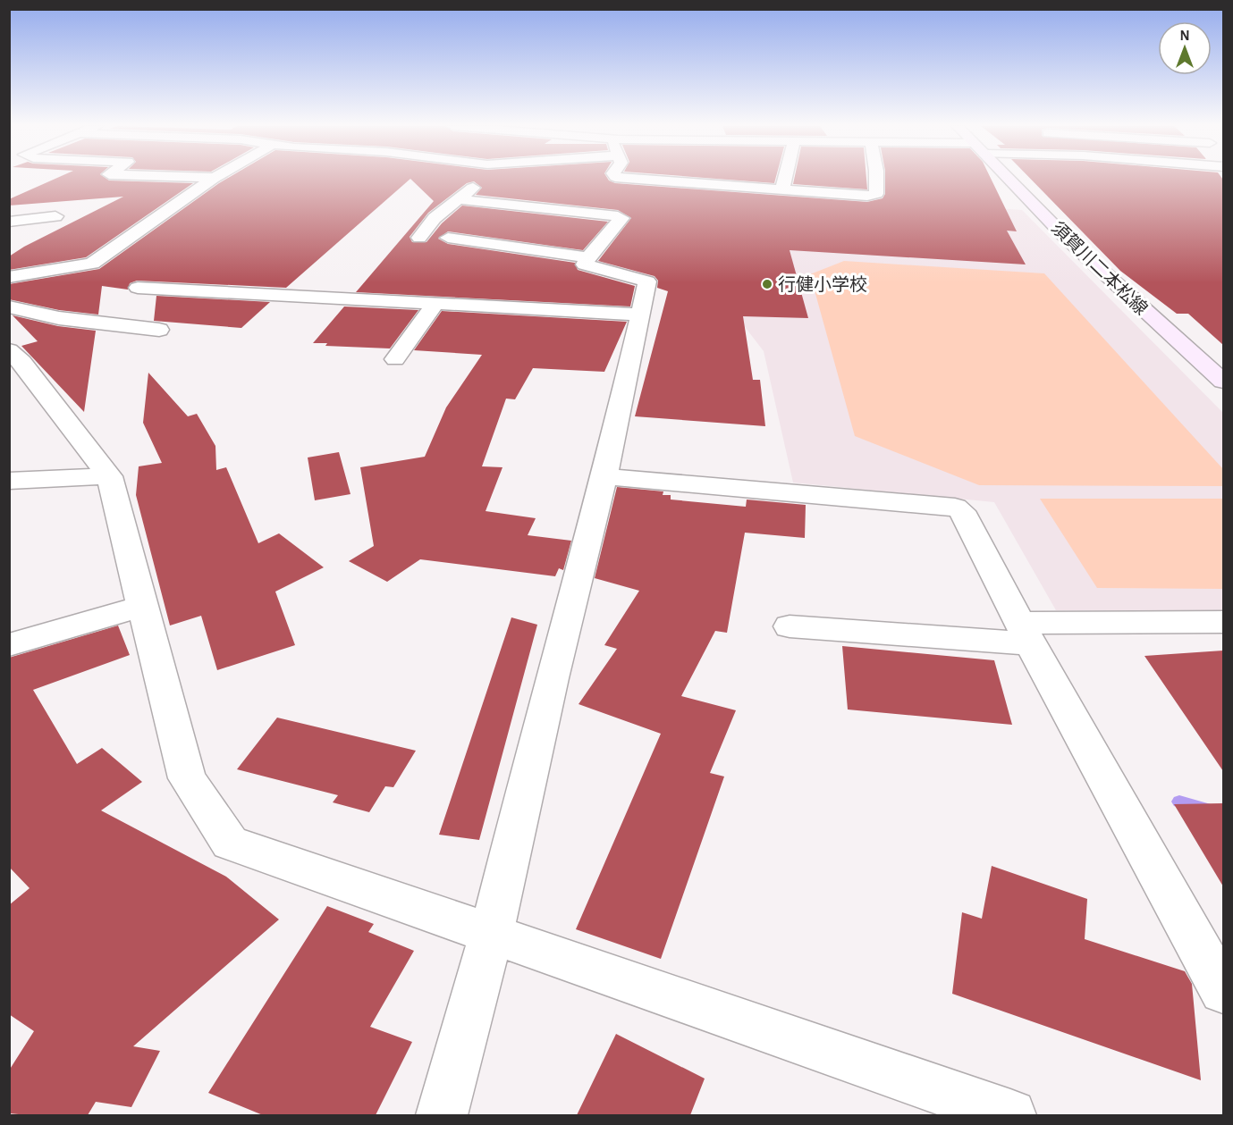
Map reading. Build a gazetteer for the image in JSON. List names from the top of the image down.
{
  "streets": {
    "main road": ["須賀川二本松線"]
  },
  "places": ["行健小学校"],
  "north": "top"
}
